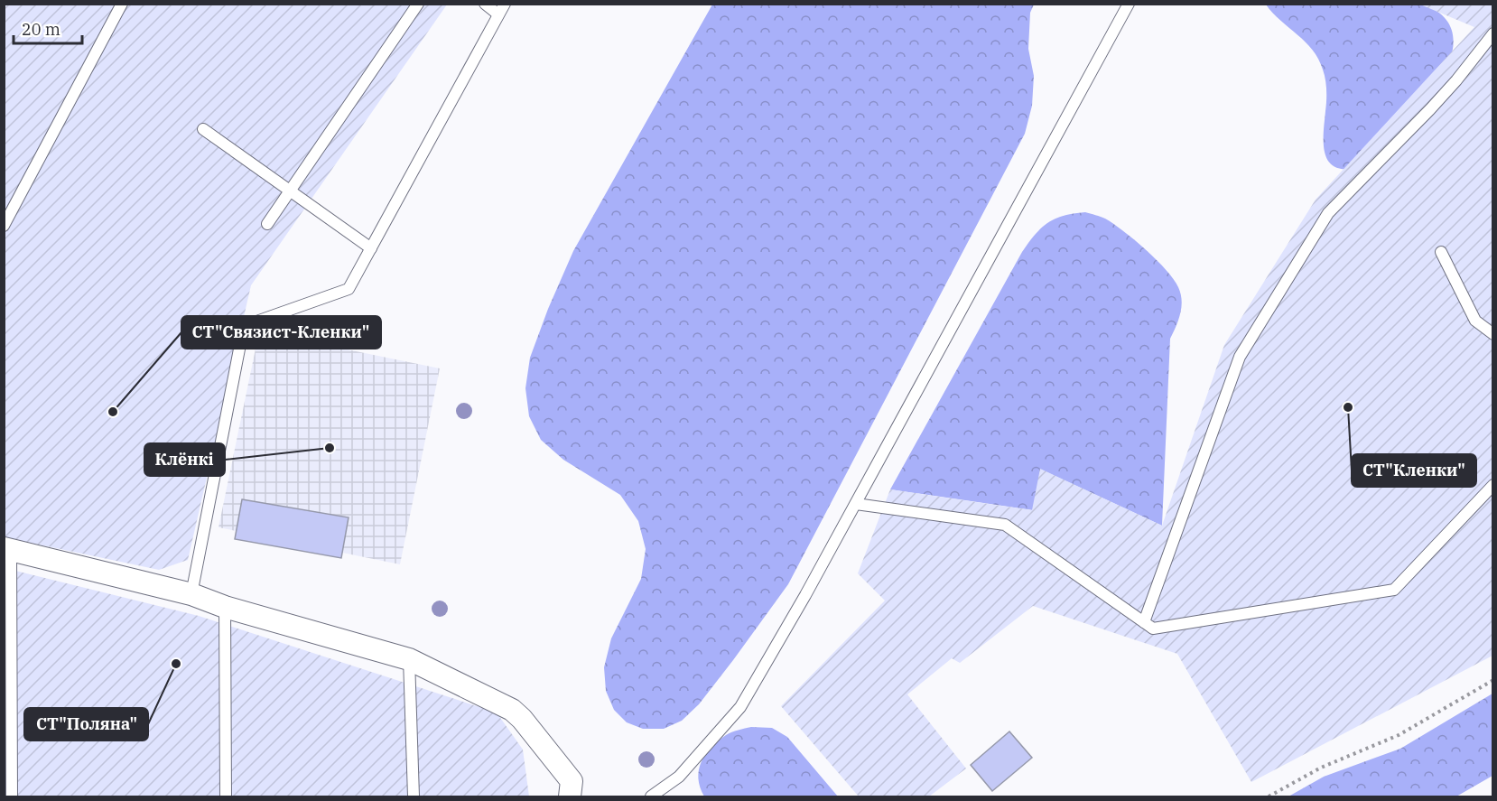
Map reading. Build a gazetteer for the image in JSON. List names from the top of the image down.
{
  "places": [
    "СТ\"Кленки\"",
    "СТ\"Связист-Кленки\"",
    "Клёнкі",
    "СТ\"Поляна\""
  ],
  "scale_bar": "20 m"
}
